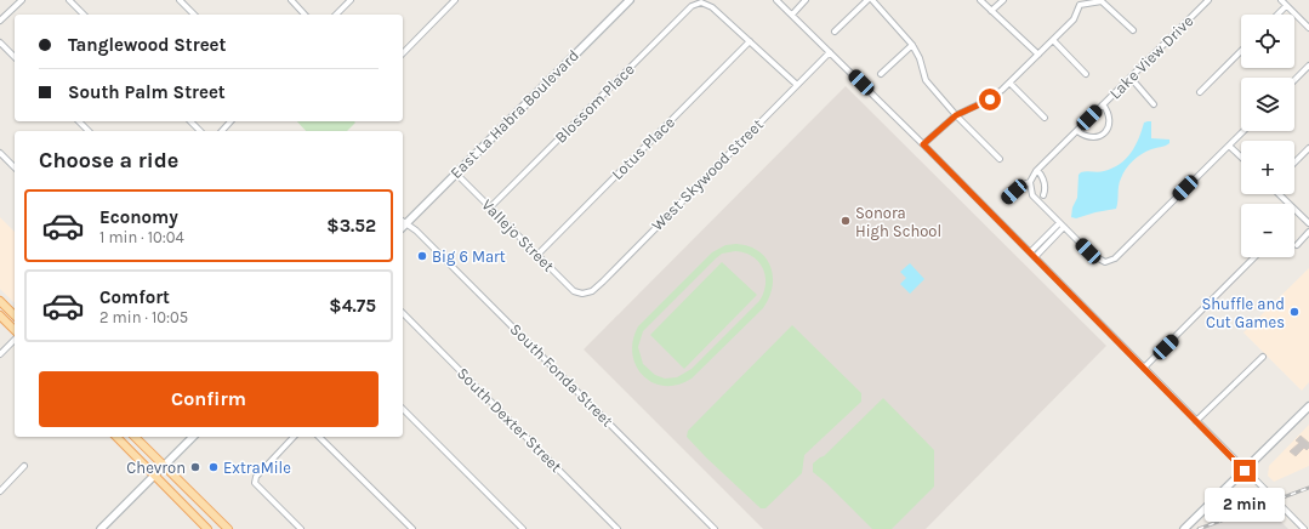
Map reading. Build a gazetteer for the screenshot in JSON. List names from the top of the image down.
{
  "streets": {
    "main road": ["East La Habra Boulevard"],
    "street": [
      "Lake View Drive",
      "Blossom Place",
      "Lotus Place",
      "West Skywood Street",
      "Vallejo Street",
      "South Fonda Street",
      "South Dexter Street"
    ]
  },
  "crossings": [
    ["Blossom Place", "Lotus Place"],
    ["Blossom Place", "Vallejo Street"],
    ["East La Habra Boulevard", "Vallejo Street"],
    ["East La Habra Boulevard", "South Fonda Street"],
    ["Lotus Place", "Vallejo Street"],
    ["West Skywood Street", "Vallejo Street"]
  ],
  "places": [
    "Sonora High School",
    "Big 6 Mart",
    "Shuffle and Cut Games",
    "Chevron",
    "ExtraMile"
  ],
  "page": {
    "map_buttons": ["+", "−"],
    "banner": ["Tanglewood Street", "South Palm Street"],
    "heading": "Choose a ride",
    "list": [
      {
        "name": "Economy",
        "note": "1 min · 10:04",
        "value": "$3.52"
      },
      {
        "name": "Comfort",
        "note": "2 min · 10:05",
        "value": "$4.75"
      }
    ],
    "buttons": "Confirm",
    "bubble": "2 min"
  }
}
